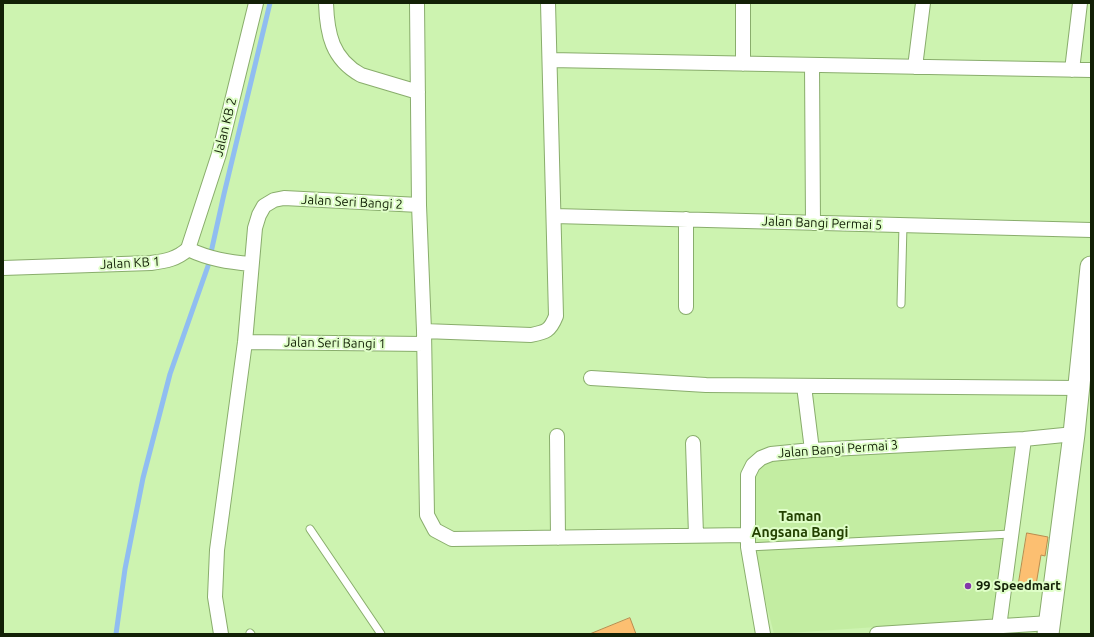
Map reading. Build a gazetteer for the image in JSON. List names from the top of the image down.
{
  "streets": {
    "street": [
      "Jalan KB 2",
      "Jalan Seri Bangi 2",
      "Jalan Bangi Permai 5",
      "Jalan KB 1",
      "Jalan Seri Bangi 1",
      "Jalan Bangi Permai 3"
    ]
  },
  "crossings": [
    ["Jalan KB 2", "Jalan KB 1"],
    ["Jalan Bangi Permai 5", "Jalan Seri Bangi 1"]
  ],
  "districts": ["Taman Angsana Bangi"],
  "places": ["99 Speedmart"]
}
